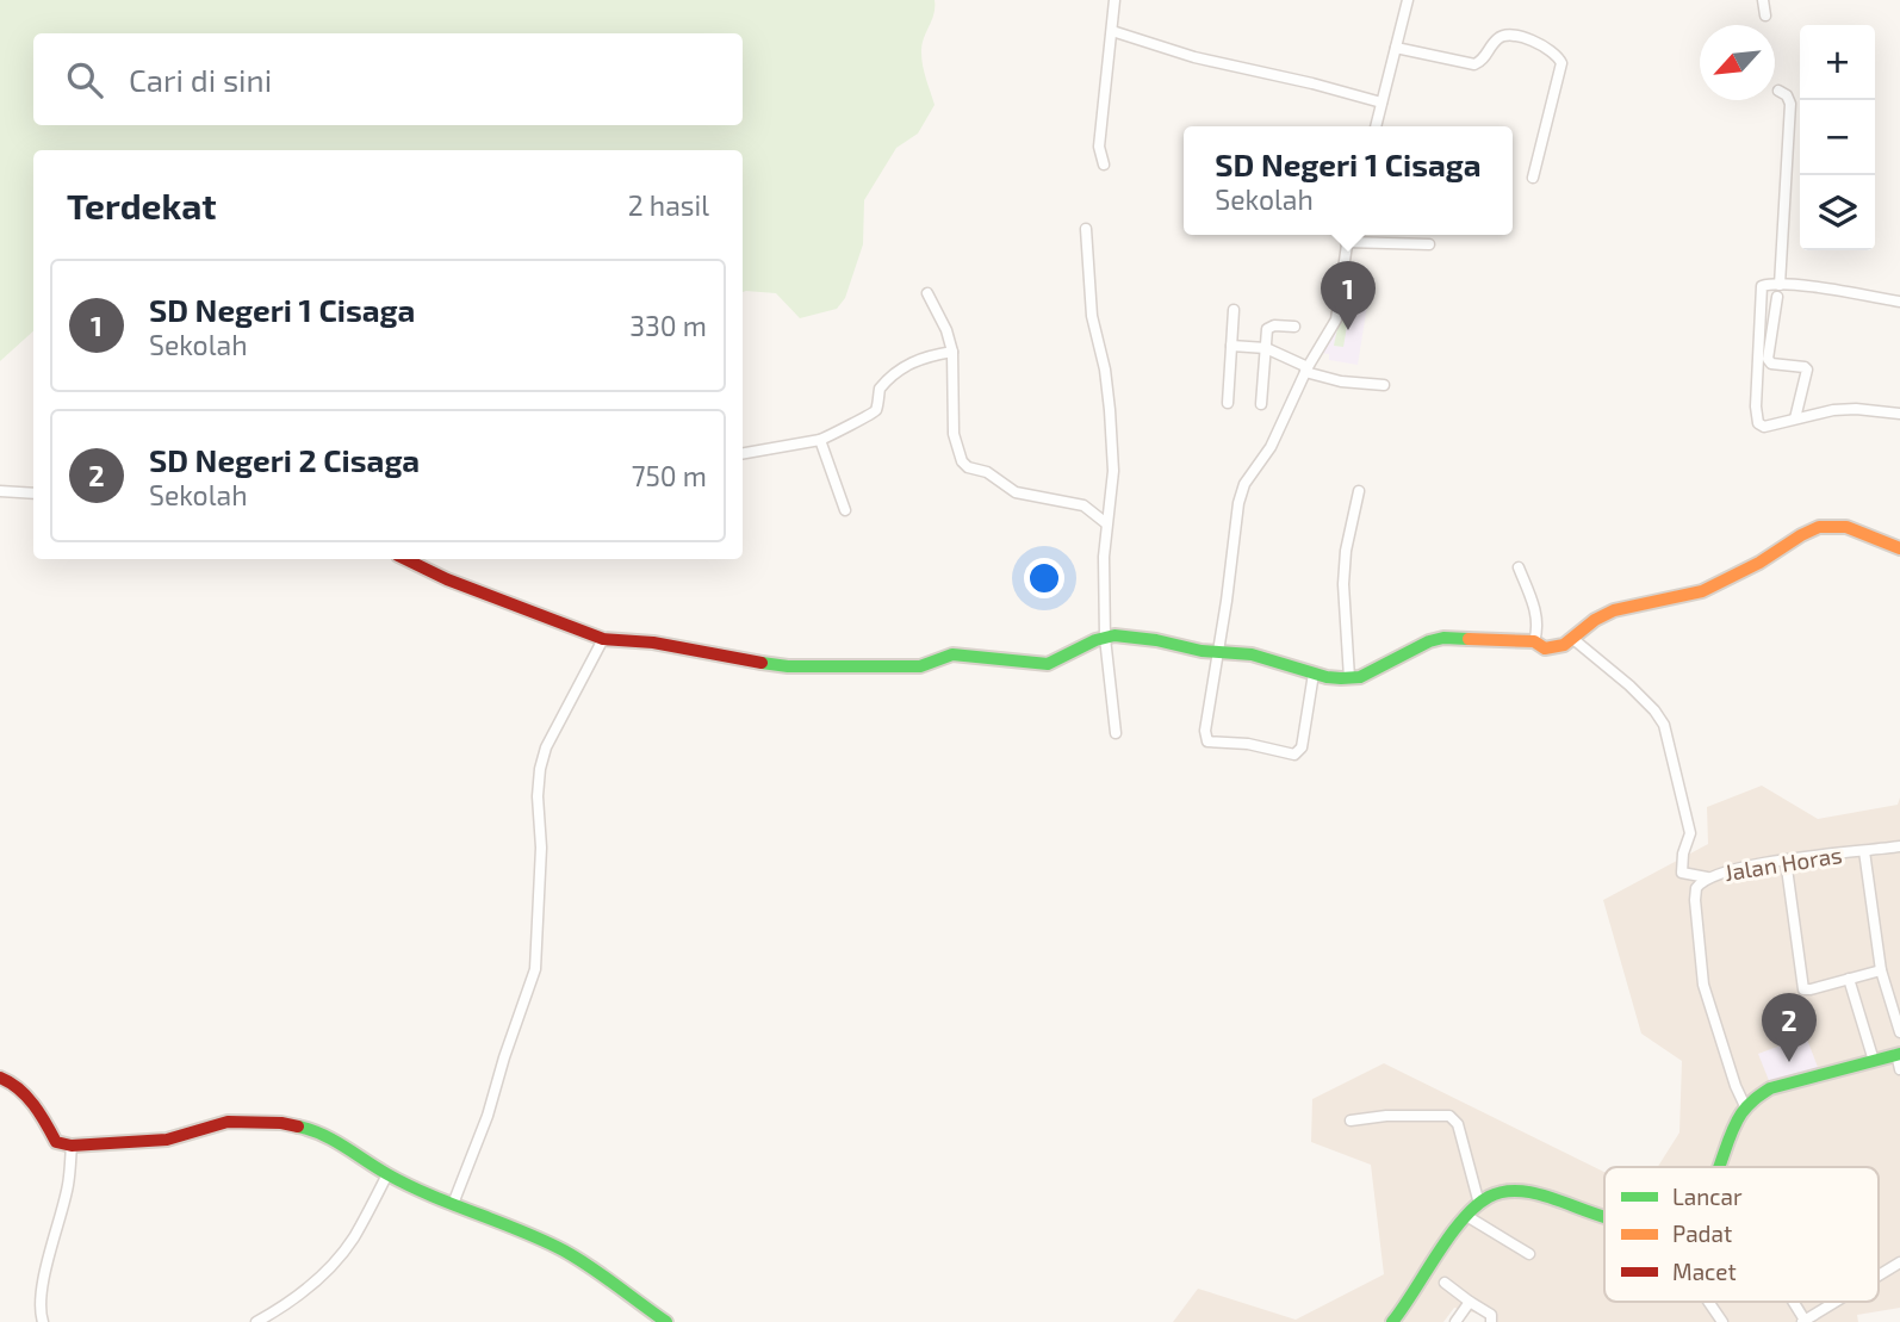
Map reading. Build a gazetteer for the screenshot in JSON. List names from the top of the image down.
{
  "streets": {
    "street": ["Jalan Horas"]
  },
  "legend": ["Lancar", "Padat", "Macet"],
  "north": "bottom left",
  "page": {
    "map_buttons": ["+", "−"],
    "search": "Cari di sini",
    "popup": ["SD Negeri 1 Cisaga", "Sekolah"],
    "heading": ["Terdekat", "2 hasil"],
    "list": [
      {
        "mark": "1",
        "name": "SD Negeri 1 Cisaga",
        "note": "Sekolah",
        "value": "330 m"
      },
      {
        "mark": "2",
        "name": "SD Negeri 2 Cisaga",
        "note": "Sekolah",
        "value": "750 m"
      }
    ],
    "pins": ["1", "2"]
  }
}
